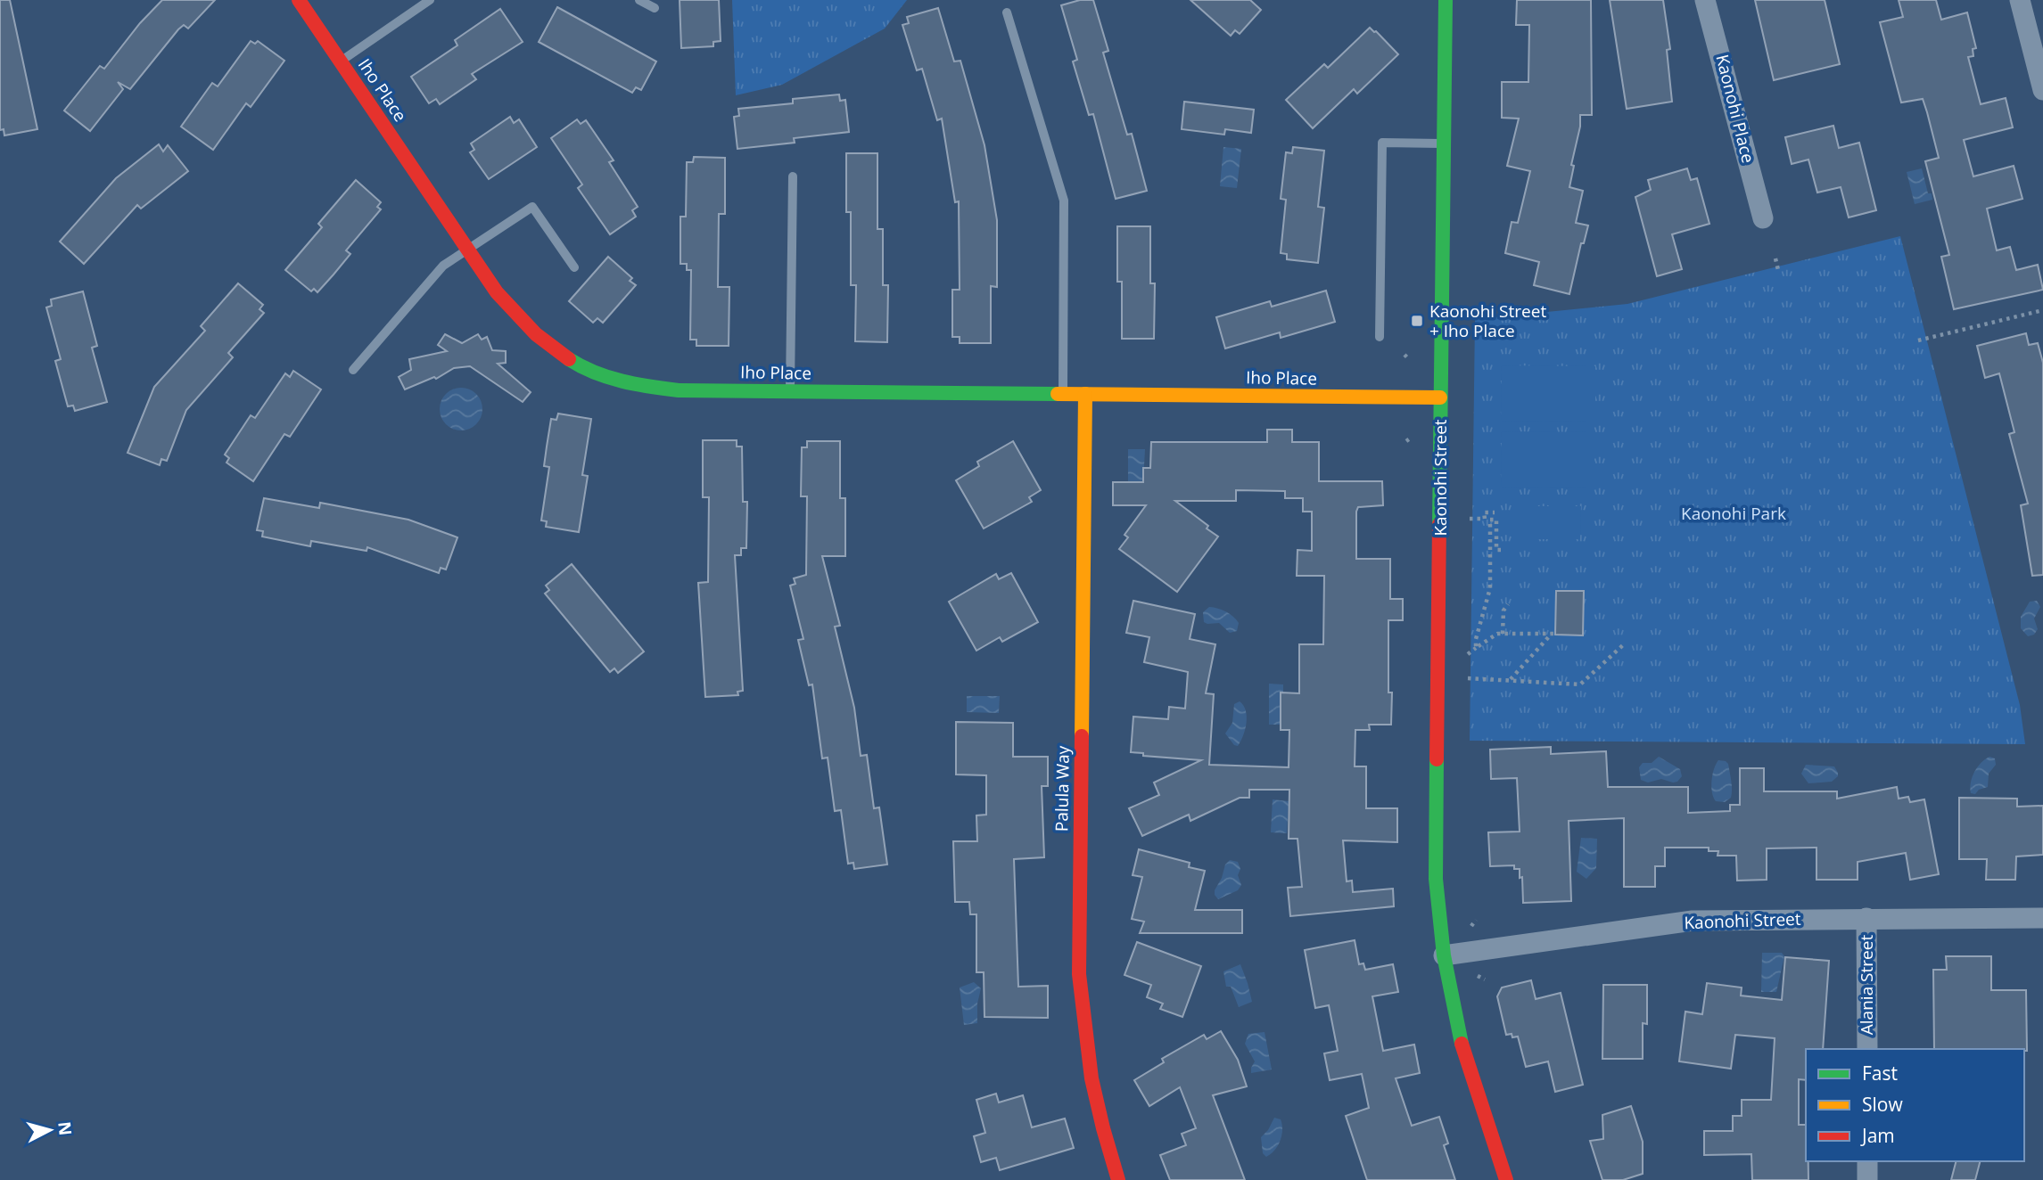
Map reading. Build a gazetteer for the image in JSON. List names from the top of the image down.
{
  "streets": {
    "street": [
      "Iho Place",
      "Kaonohi Place",
      "Kaonohi Street",
      "Palula Way",
      "Alania Street"
    ]
  },
  "crossings": [
    ["Iho Place", "Kaonohi Street"],
    ["Iho Place", "Palula Way"],
    ["Kaonohi Street", "Alania Street"]
  ],
  "parks": ["Kaonohi Park"],
  "places": {
    "transit": ["Kaonohi Street + Iho Place"]
  },
  "legend": ["Fast", "Slow", "Jam"],
  "north": "right"
}
